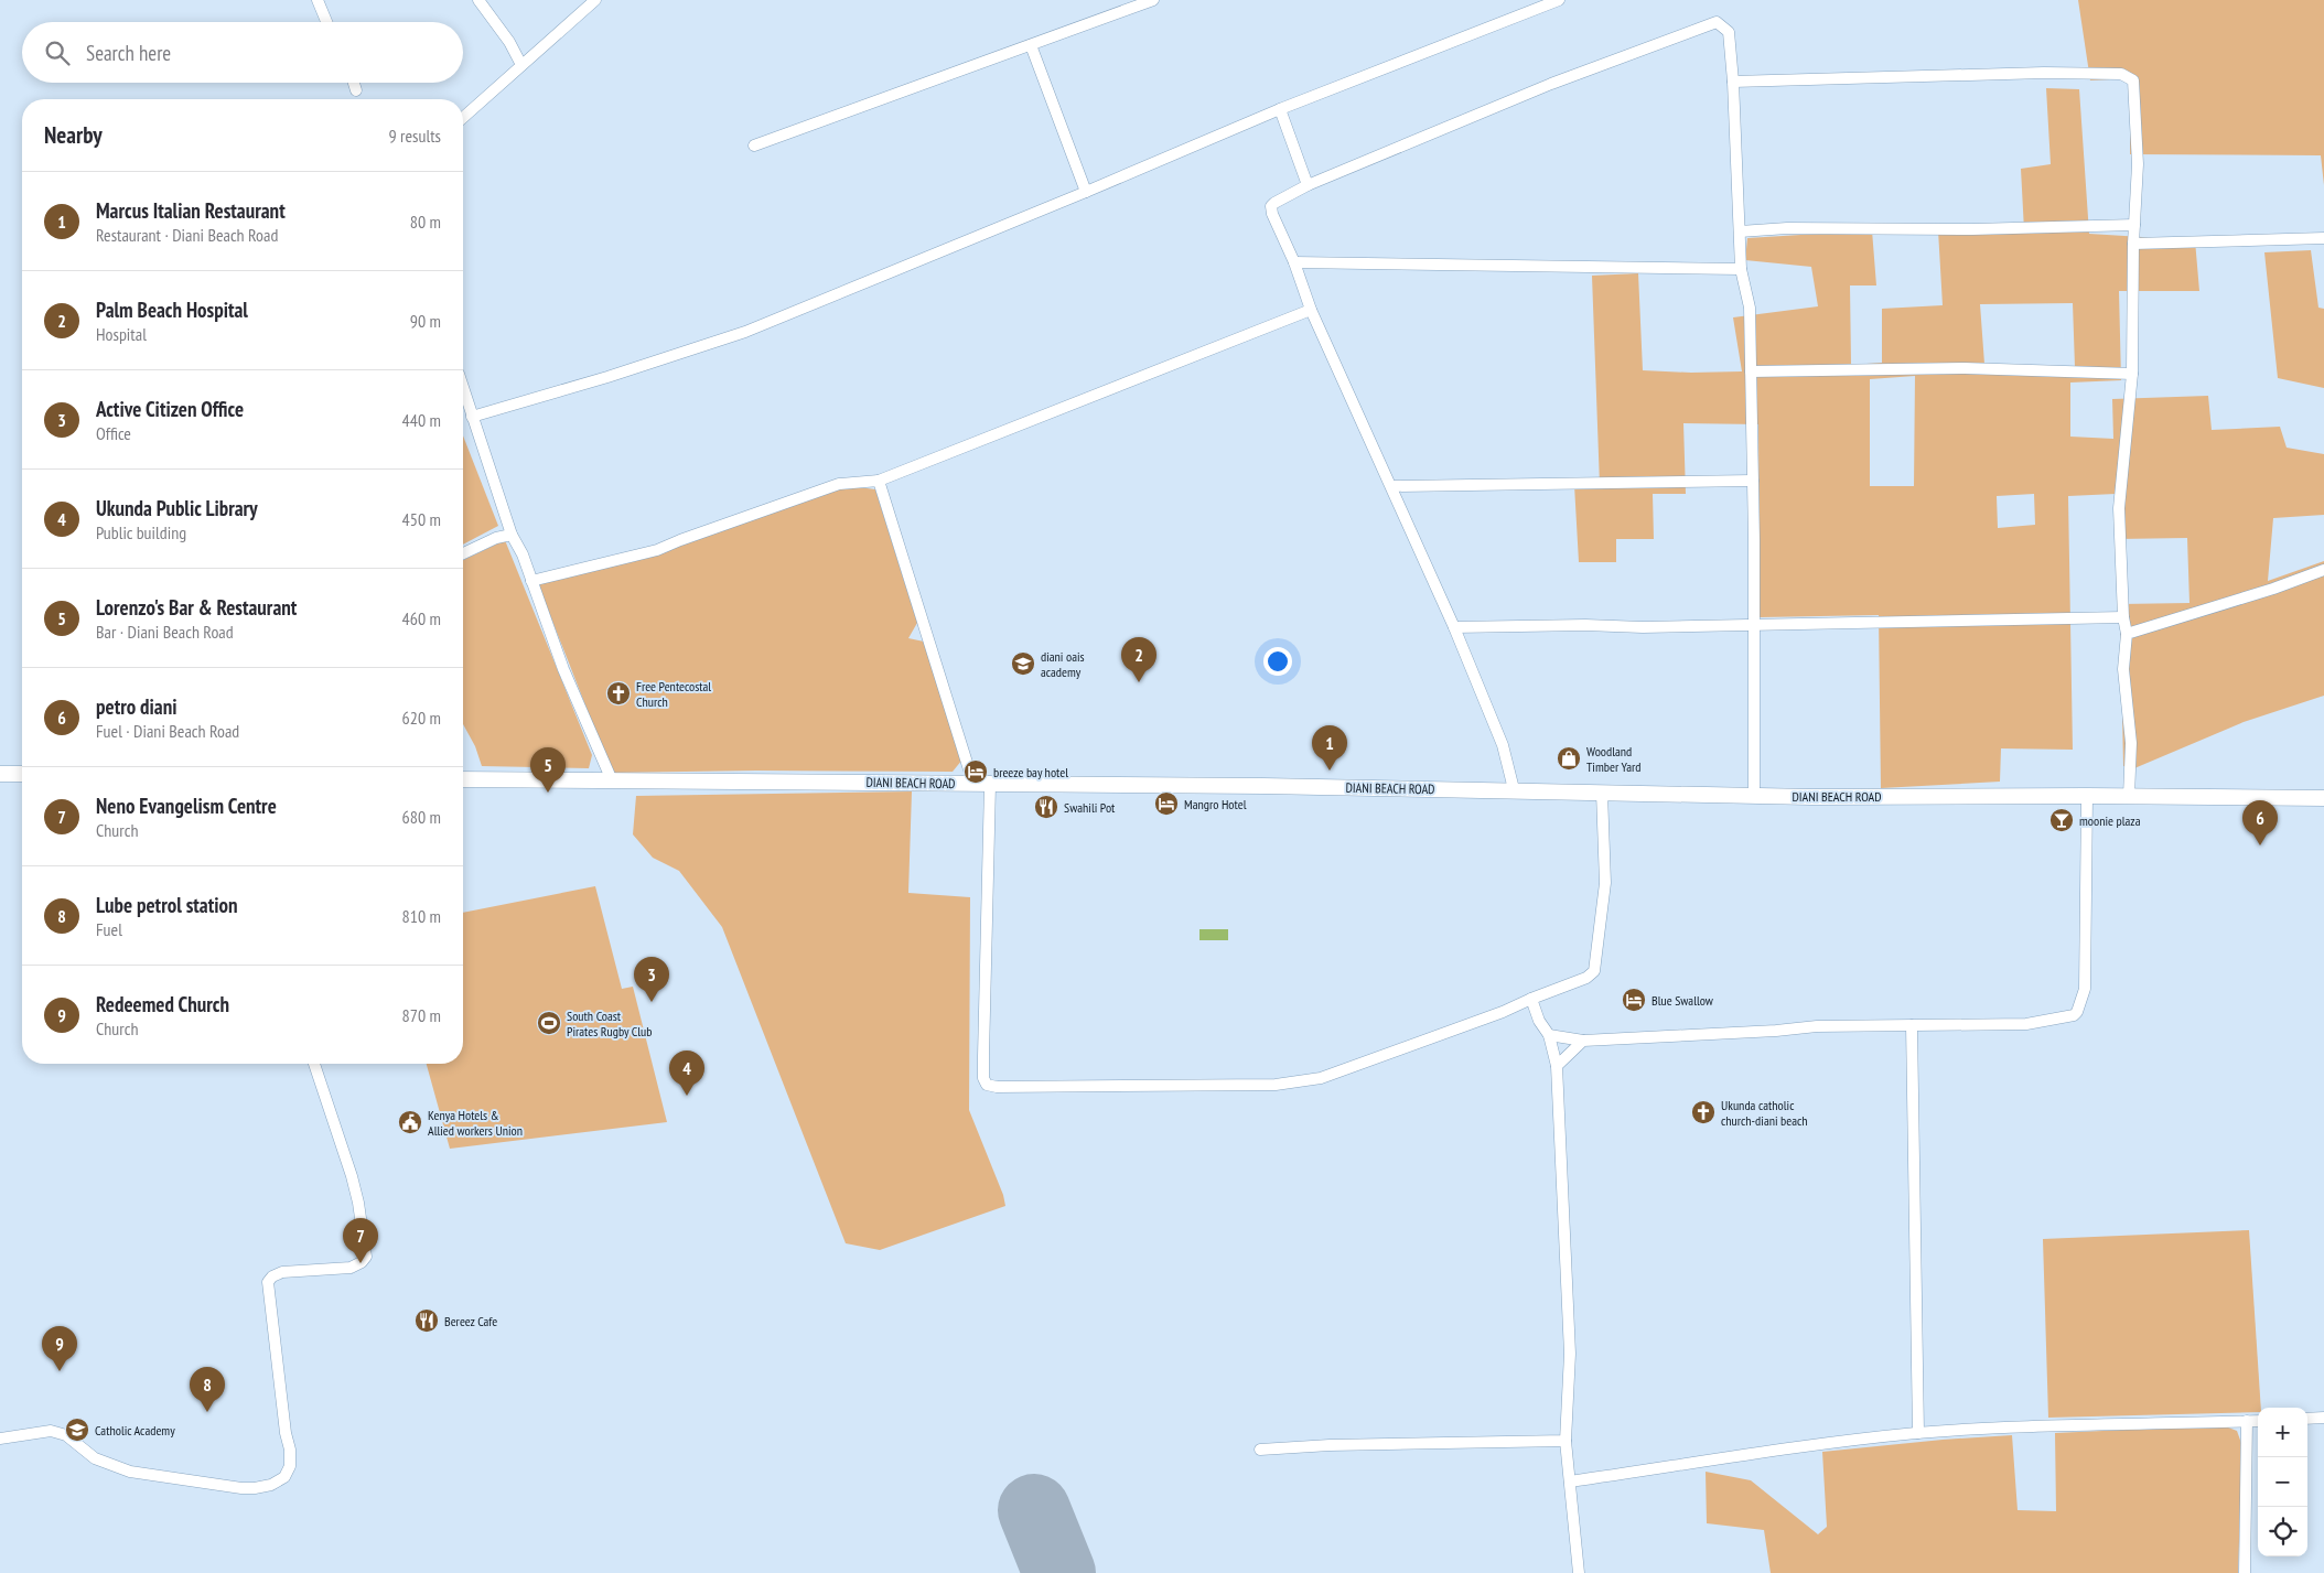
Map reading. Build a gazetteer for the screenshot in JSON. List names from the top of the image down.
{
  "streets": {
    "main road": ["DIANI BEACH ROAD"]
  },
  "places": {
    "school or university": ["diani oais academy", "Catholic Academy"],
    "church": ["Free Pentecostal Church", "Ukunda catholic church-diani beach"],
    "shop": ["Woodland Timber Yard"],
    "hotel": ["breeze bay hotel", "Mangro Hotel", "Blue Swallow"],
    "restaurant": ["Swahili Pot", "Bereez Cafe"],
    "bar": ["moonie plaza"],
    "sports": ["South Coast Pirates Rugby Club"],
    "public building": ["Kenya Hotels & Allied workers Union"]
  },
  "page": {
    "search": "Search here",
    "heading": ["Nearby", "9 results"],
    "list": [
      {
        "mark": "1",
        "name": "Marcus Italian Restaurant",
        "note": "Restaurant · Diani Beach Road",
        "value": "80 m"
      },
      {
        "mark": "2",
        "name": "Palm Beach Hospital",
        "note": "Hospital",
        "value": "90 m"
      },
      {
        "mark": "3",
        "name": "Active Citizen Office",
        "note": "Office",
        "value": "440 m"
      },
      {
        "mark": "4",
        "name": "Ukunda Public Library",
        "note": "Public building",
        "value": "450 m"
      },
      {
        "mark": "5",
        "name": "Lorenzo's Bar & Restaurant",
        "note": "Bar · Diani Beach Road",
        "value": "460 m"
      },
      {
        "mark": "6",
        "name": "petro diani",
        "note": "Fuel · Diani Beach Road",
        "value": "620 m"
      },
      {
        "mark": "7",
        "name": "Neno Evangelism Centre",
        "note": "Church",
        "value": "680 m"
      },
      {
        "mark": "8",
        "name": "Lube petrol station",
        "note": "Fuel",
        "value": "810 m"
      },
      {
        "mark": "9",
        "name": "Redeemed Church",
        "note": "Church",
        "value": "870 m"
      }
    ],
    "pins": [
      "2",
      "1",
      "5",
      "6",
      "3",
      "4",
      "7",
      "9",
      "8"
    ],
    "map_buttons": ["+", "−"]
  }
}
